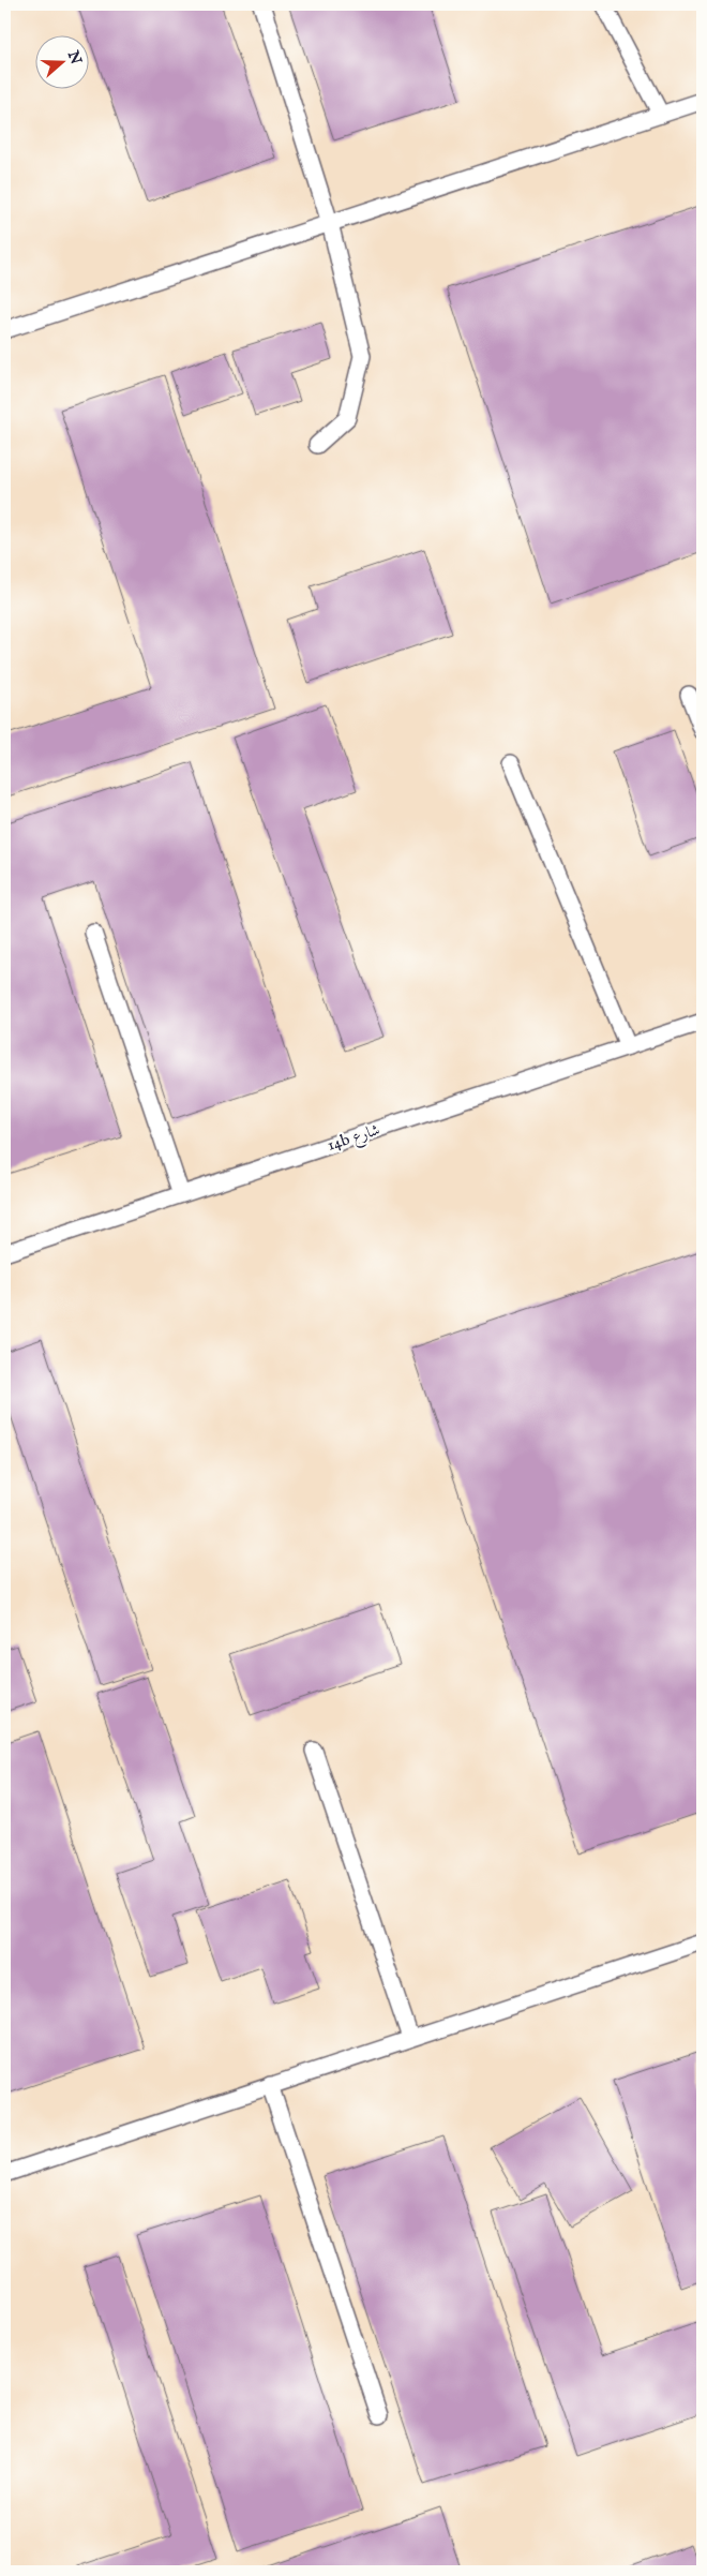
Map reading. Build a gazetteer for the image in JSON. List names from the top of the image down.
{
  "streets": {
    "lane": ["14b شارع"]
  },
  "north": "right"
}
